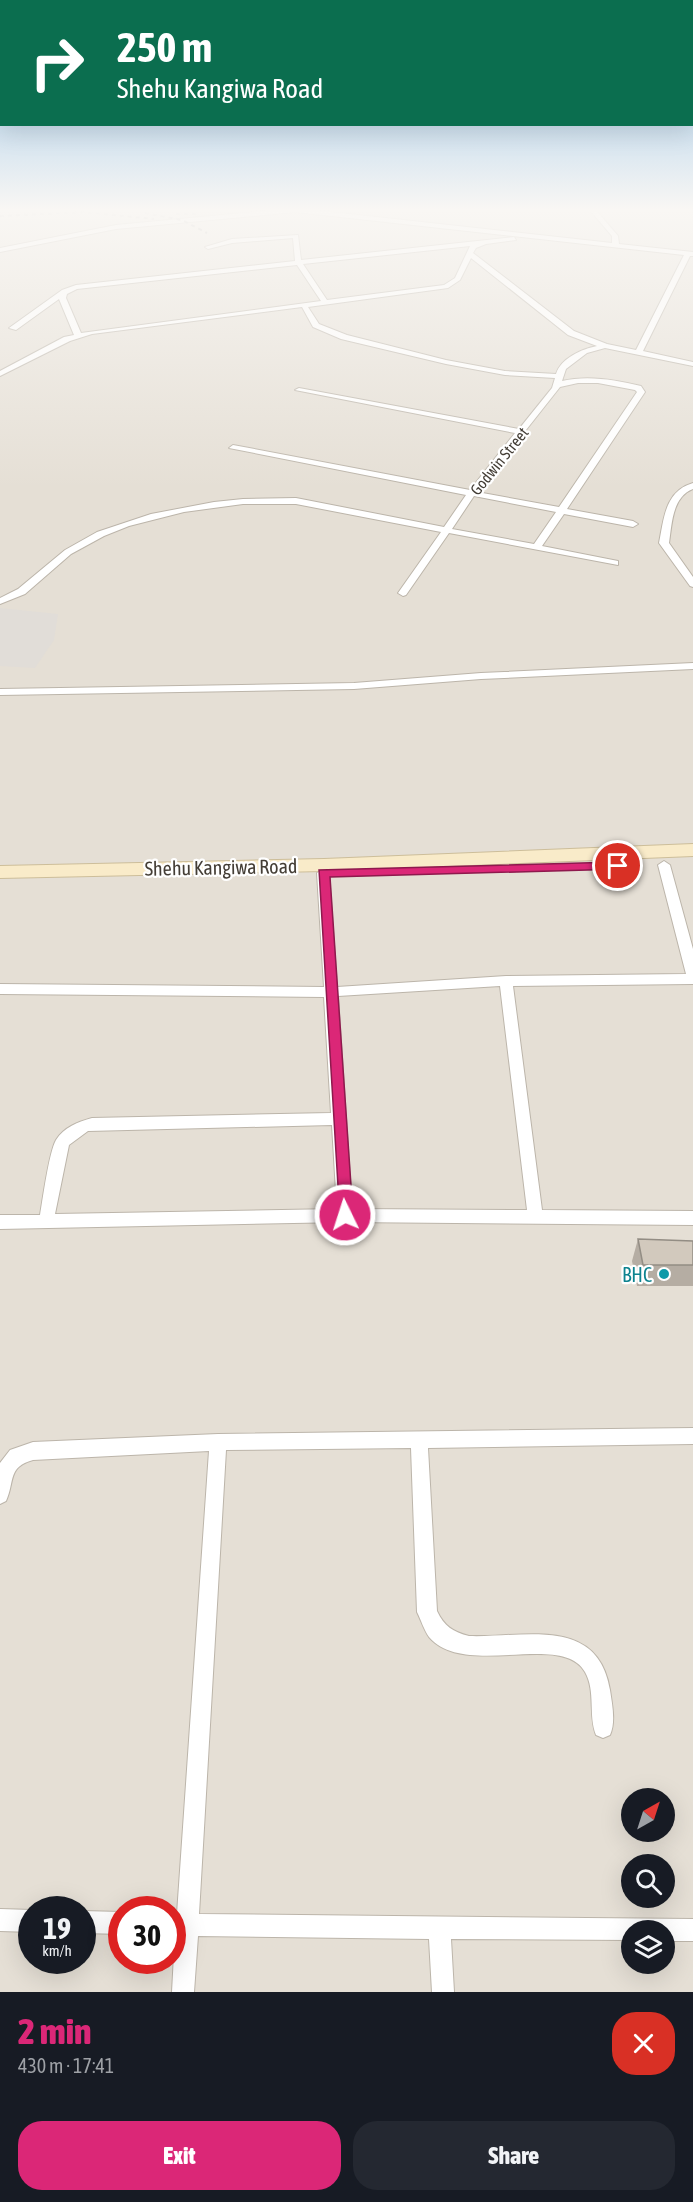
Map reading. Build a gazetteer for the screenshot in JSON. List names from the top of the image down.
{
  "streets": {
    "main road": ["Shehu Kangiwa Road"],
    "street": ["Godwin Street"]
  },
  "places": ["BHC"],
  "north": "top right",
  "page": {
    "turn": ["250 m", "Shehu Kangiwa Road"],
    "speed": "19 km/h",
    "limit": "30",
    "heading": ["2 min", "430 m · 17:41"],
    "buttons": ["Exit", "Share"]
  }
}
